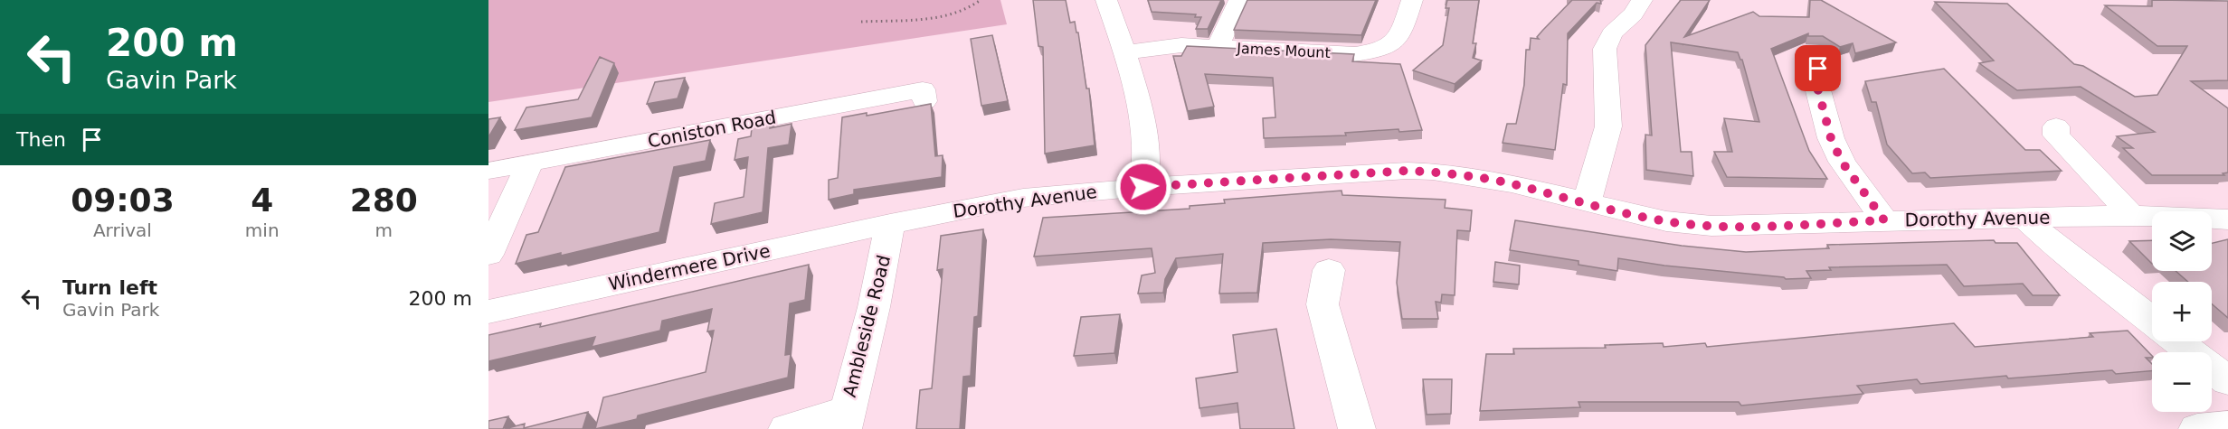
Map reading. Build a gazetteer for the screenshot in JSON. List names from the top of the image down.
{
  "streets": {
    "street": [
      "James Mount",
      "Coniston Road",
      "Dorothy Avenue",
      "Windermere Drive",
      "Ambleside Road"
    ]
  },
  "crossings": [
    ["Dorothy Avenue", "Windermere Drive"],
    ["Dorothy Avenue", "Ambleside Road"],
    ["Windermere Drive", "Ambleside Road"]
  ],
  "page": {
    "turn": ["200 m", "Gavin Park"],
    "then": "Then",
    "eta": [
      "09:03",
      "Arrival",
      "4",
      "min",
      "280",
      "m"
    ],
    "map_buttons": ["+", "−"],
    "list": [
      {
        "name": "Turn left",
        "note": "Gavin Park",
        "value": "200 m"
      }
    ]
  }
}
